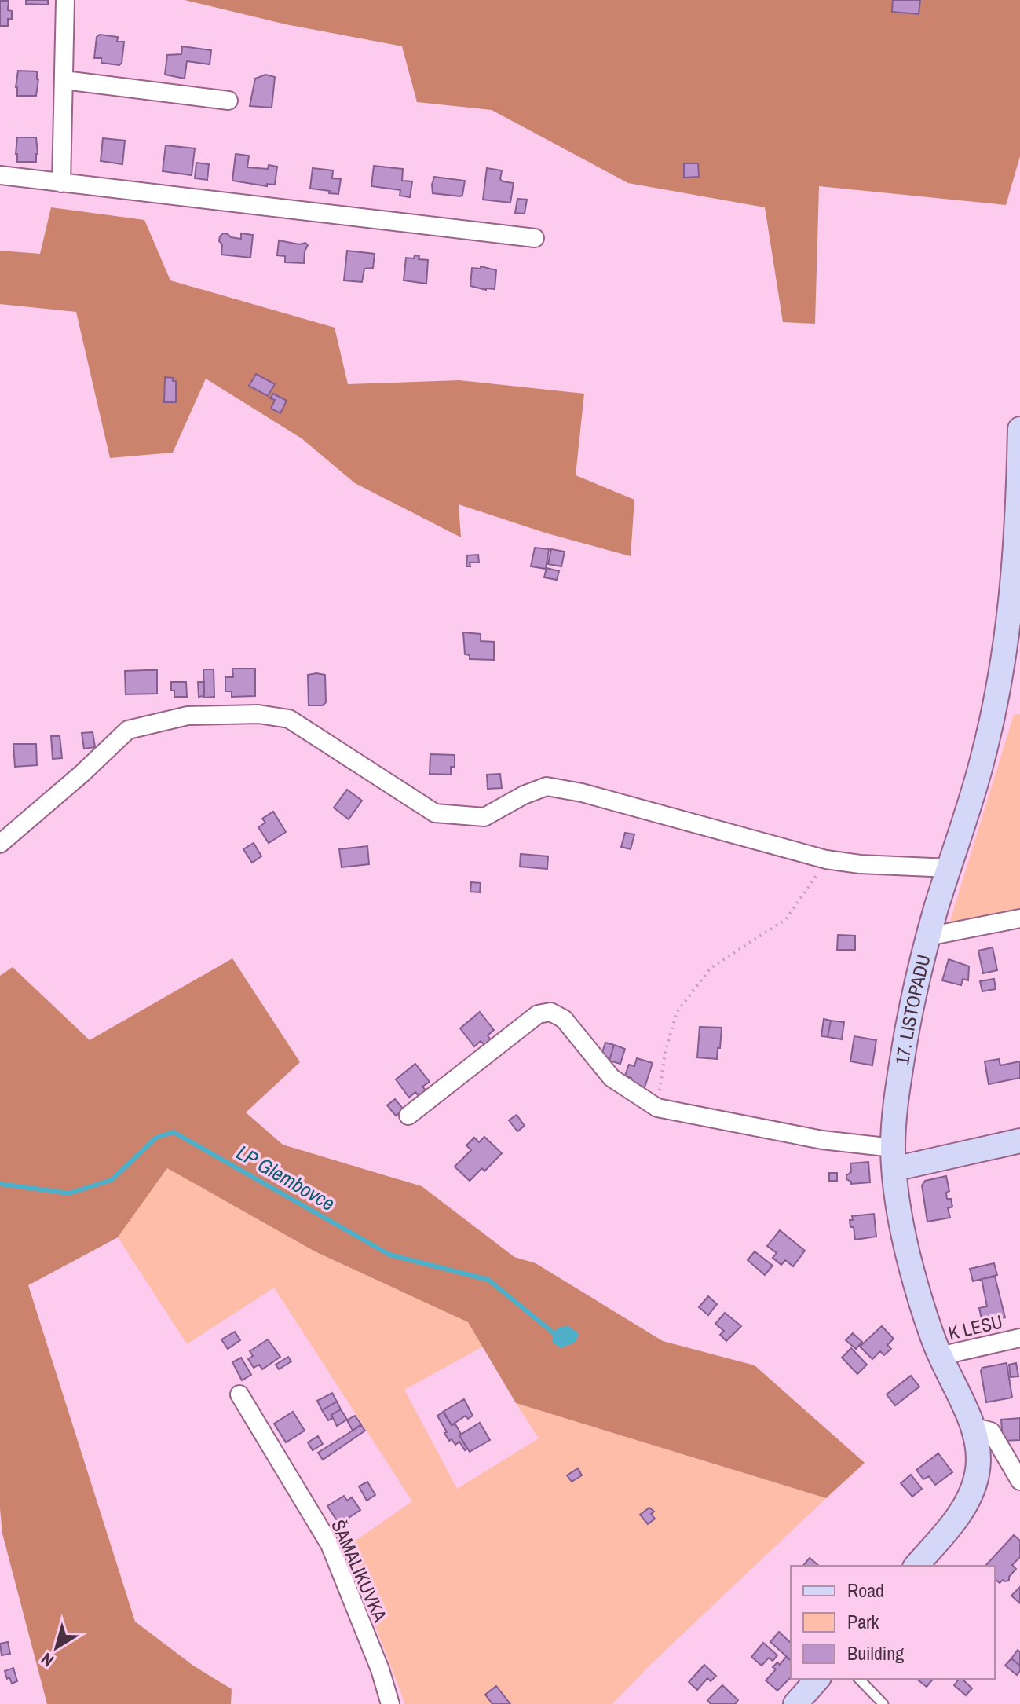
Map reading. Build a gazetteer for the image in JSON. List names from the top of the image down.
{
  "streets": {
    "main road": ["17. LISTOPADU"],
    "street": ["K LESU", "ŠAMALIKUVKA"]
  },
  "crossings": [
    ["17. LISTOPADU", "K LESU"]
  ],
  "water": ["LP Glembovce"],
  "legend": ["Road", "Park", "Building"],
  "north": "bottom left"
}
